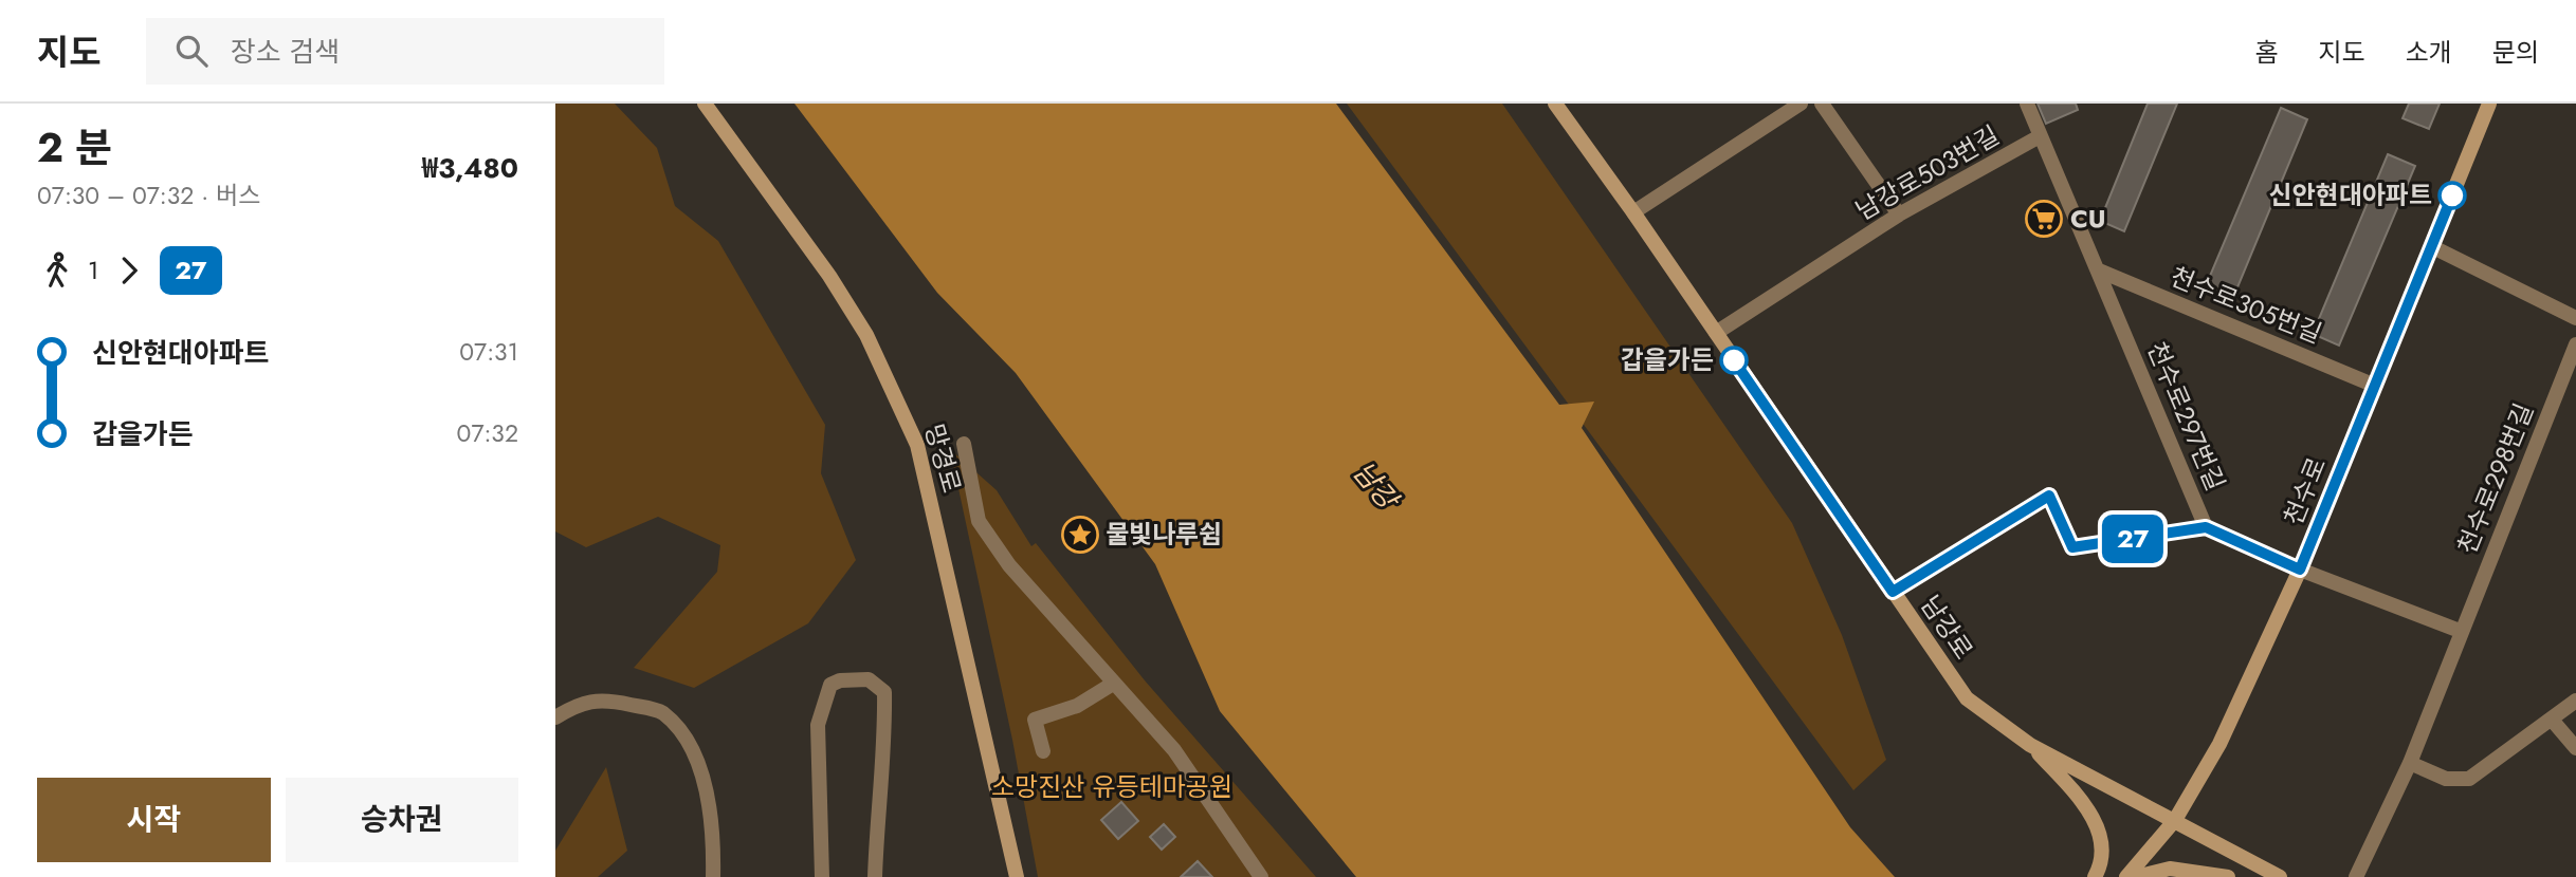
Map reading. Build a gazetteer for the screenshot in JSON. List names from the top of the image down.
{
  "streets": {
    "street": [
      "남강로503번길",
      "천수로305번길",
      "천수로297번길",
      "망경로",
      "천수로298번길",
      "천수로",
      "남강로"
    ]
  },
  "crossings": [
    ["남강로503번길", "천수로305번길"],
    ["남강로503번길", "천수로297번길"],
    ["남강로503번길", "남강로"],
    ["천수로305번길", "천수로297번길"],
    ["천수로305번길", "천수로"],
    ["천수로297번길", "천수로"],
    ["천수로", "남강로"]
  ],
  "water": ["남강"],
  "parks": ["소망진산 유등테마공원"],
  "places": {
    "other": ["신안현대아파트", "갑을가든"],
    "supermarket": ["CU"],
    "place": ["물빛나루쉼"]
  },
  "lines": ["bus line 27"],
  "page": {
    "header": "지도",
    "search": "장소 검색",
    "nav": [
      "홈",
      "지도",
      "소개",
      "문의"
    ],
    "heading": ["2 분", "07:30 – 07:32 · 버스", "₩3,480"],
    "on_map": "27",
    "legs": ["1", "27"],
    "list": [
      {
        "name": "신안현대아파트",
        "value": "07:31"
      },
      {
        "name": "갑을가든",
        "value": "07:32"
      }
    ],
    "buttons": ["시작", "승차권"]
  }
}
